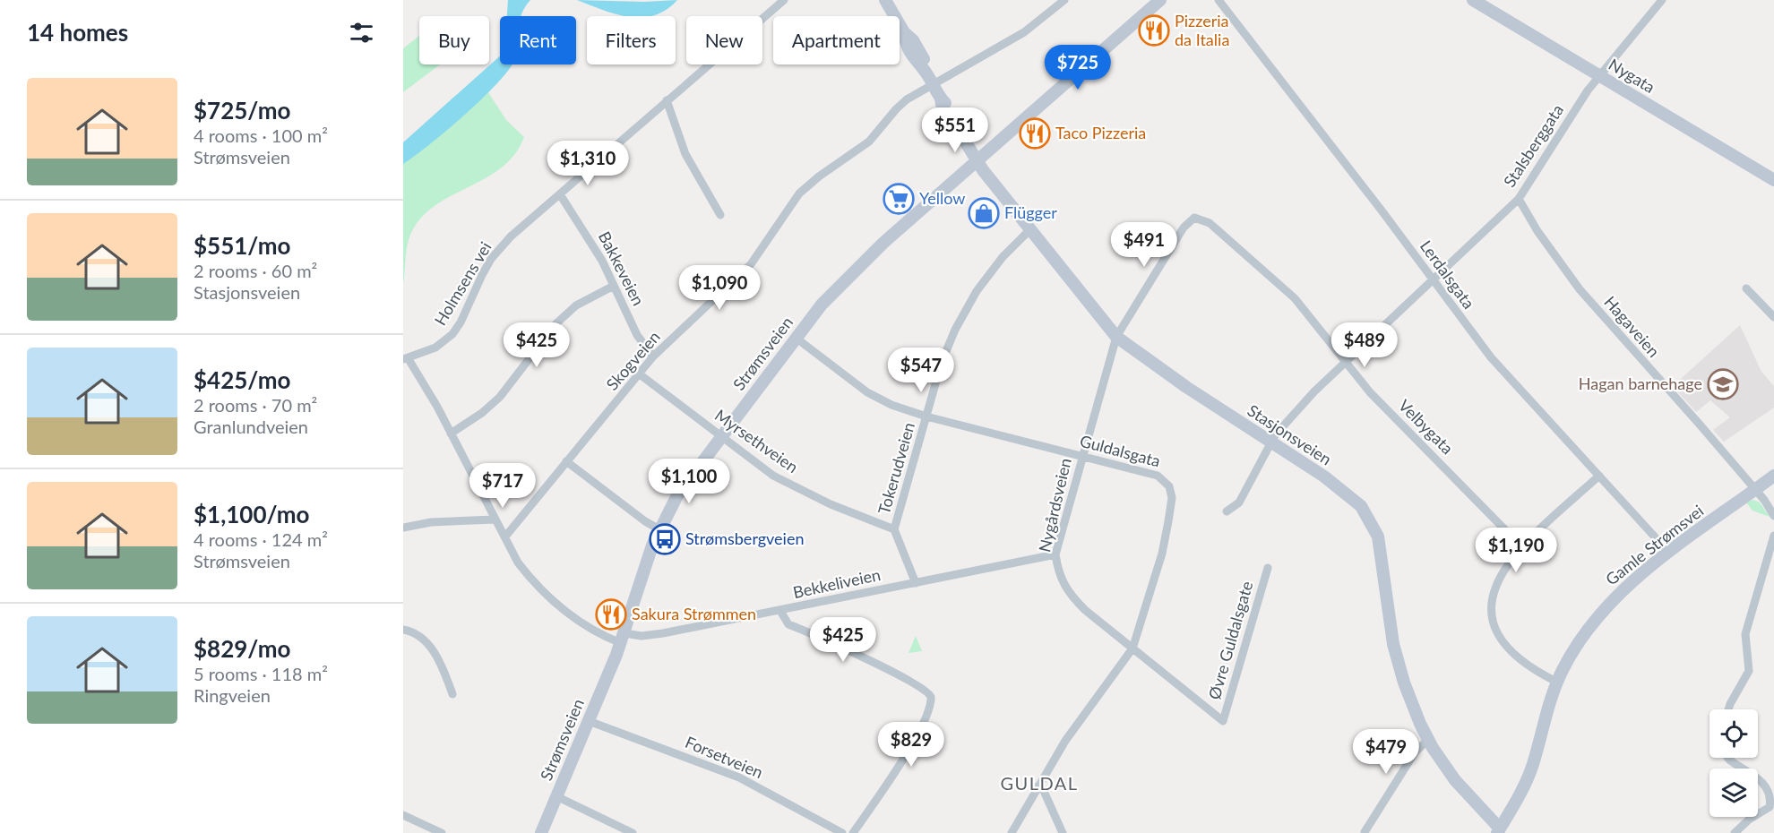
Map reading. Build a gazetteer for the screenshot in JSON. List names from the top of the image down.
{
  "streets": {
    "main road": [
      "Nygata",
      "Strømsveien",
      "Stasjonsveien",
      "Gamle Strømsvei"
    ],
    "street": [
      "Stalsberggata",
      "Bakkeveien",
      "Lerdalsgata",
      "Holmsens vei",
      "Hagaveien",
      "Skogveien",
      "Velbygata",
      "Myrsethveien",
      "Guldalsgata",
      "Tokerudveien",
      "Nygårdsveien",
      "Bekkeliveien",
      "Øvre Guldalsgate",
      "Forsetveien"
    ]
  },
  "crossings": [
    ["Nygata", "Stalsberggata"],
    ["Stalsberggata", "Lerdalsgata"],
    ["Stalsberggata", "Hagaveien"],
    ["Stalsberggata", "Velbygata"],
    ["Stalsberggata", "Stasjonsveien"],
    ["Bakkeveien", "Holmsens vei"],
    ["Bakkeveien", "Skogveien"],
    ["Lerdalsgata", "Gamle Strømsvei"],
    ["Hagaveien", "Gamle Strømsvei"],
    ["Strømsveien", "Stasjonsveien"],
    ["Strømsveien", "Myrsethveien"],
    ["Strømsveien", "Guldalsgata"],
    ["Strømsveien", "Bekkeliveien"],
    ["Strømsveien", "Forsetveien"],
    ["Skogveien", "Stasjonsveien"],
    ["Skogveien", "Myrsethveien"],
    ["Velbygata", "Nygårdsveien"],
    ["Stasjonsveien", "Tokerudveien"],
    ["Stasjonsveien", "Nygårdsveien"],
    ["Stasjonsveien", "Gamle Strømsvei"],
    ["Myrsethveien", "Tokerudveien"],
    ["Guldalsgata", "Tokerudveien"],
    ["Guldalsgata", "Nygårdsveien"],
    ["Tokerudveien", "Bekkeliveien"],
    ["Nygårdsveien", "Bekkeliveien"],
    ["Nygårdsveien", "Øvre Guldalsgate"]
  ],
  "districts": ["GULDAL"],
  "places": {
    "restaurant": ["Pizzeria da Italia", "Taco Pizzeria", "Sakura Strømmen"],
    "supermarket": ["Yellow"],
    "shop": ["Flügger"],
    "school or university": ["Hagan barnehage"],
    "bus stop": ["Strømsbergveien"]
  },
  "page": {
    "heading": "14 homes",
    "chip": [
      "Buy",
      "Rent",
      "Filters",
      "New",
      "Apartment"
    ],
    "price": [
      "$725",
      "$551",
      "$1,310",
      "$491",
      "$1,090",
      "$425",
      "$489",
      "$547",
      "$1,100",
      "$717",
      "$1,190",
      "$425",
      "$829",
      "$479"
    ],
    "list": [
      {
        "name": "$725/mo",
        "note": "4 rooms · 100 m² · Strømsveien"
      },
      {
        "name": "$551/mo",
        "note": "2 rooms · 60 m² · Stasjonsveien"
      },
      {
        "name": "$425/mo",
        "note": "2 rooms · 70 m² · Granlundveien"
      },
      {
        "name": "$1,100/mo",
        "note": "4 rooms · 124 m² · Strømsveien"
      },
      {
        "name": "$829/mo",
        "note": "5 rooms · 118 m² · Ringveien"
      }
    ]
  }
}
